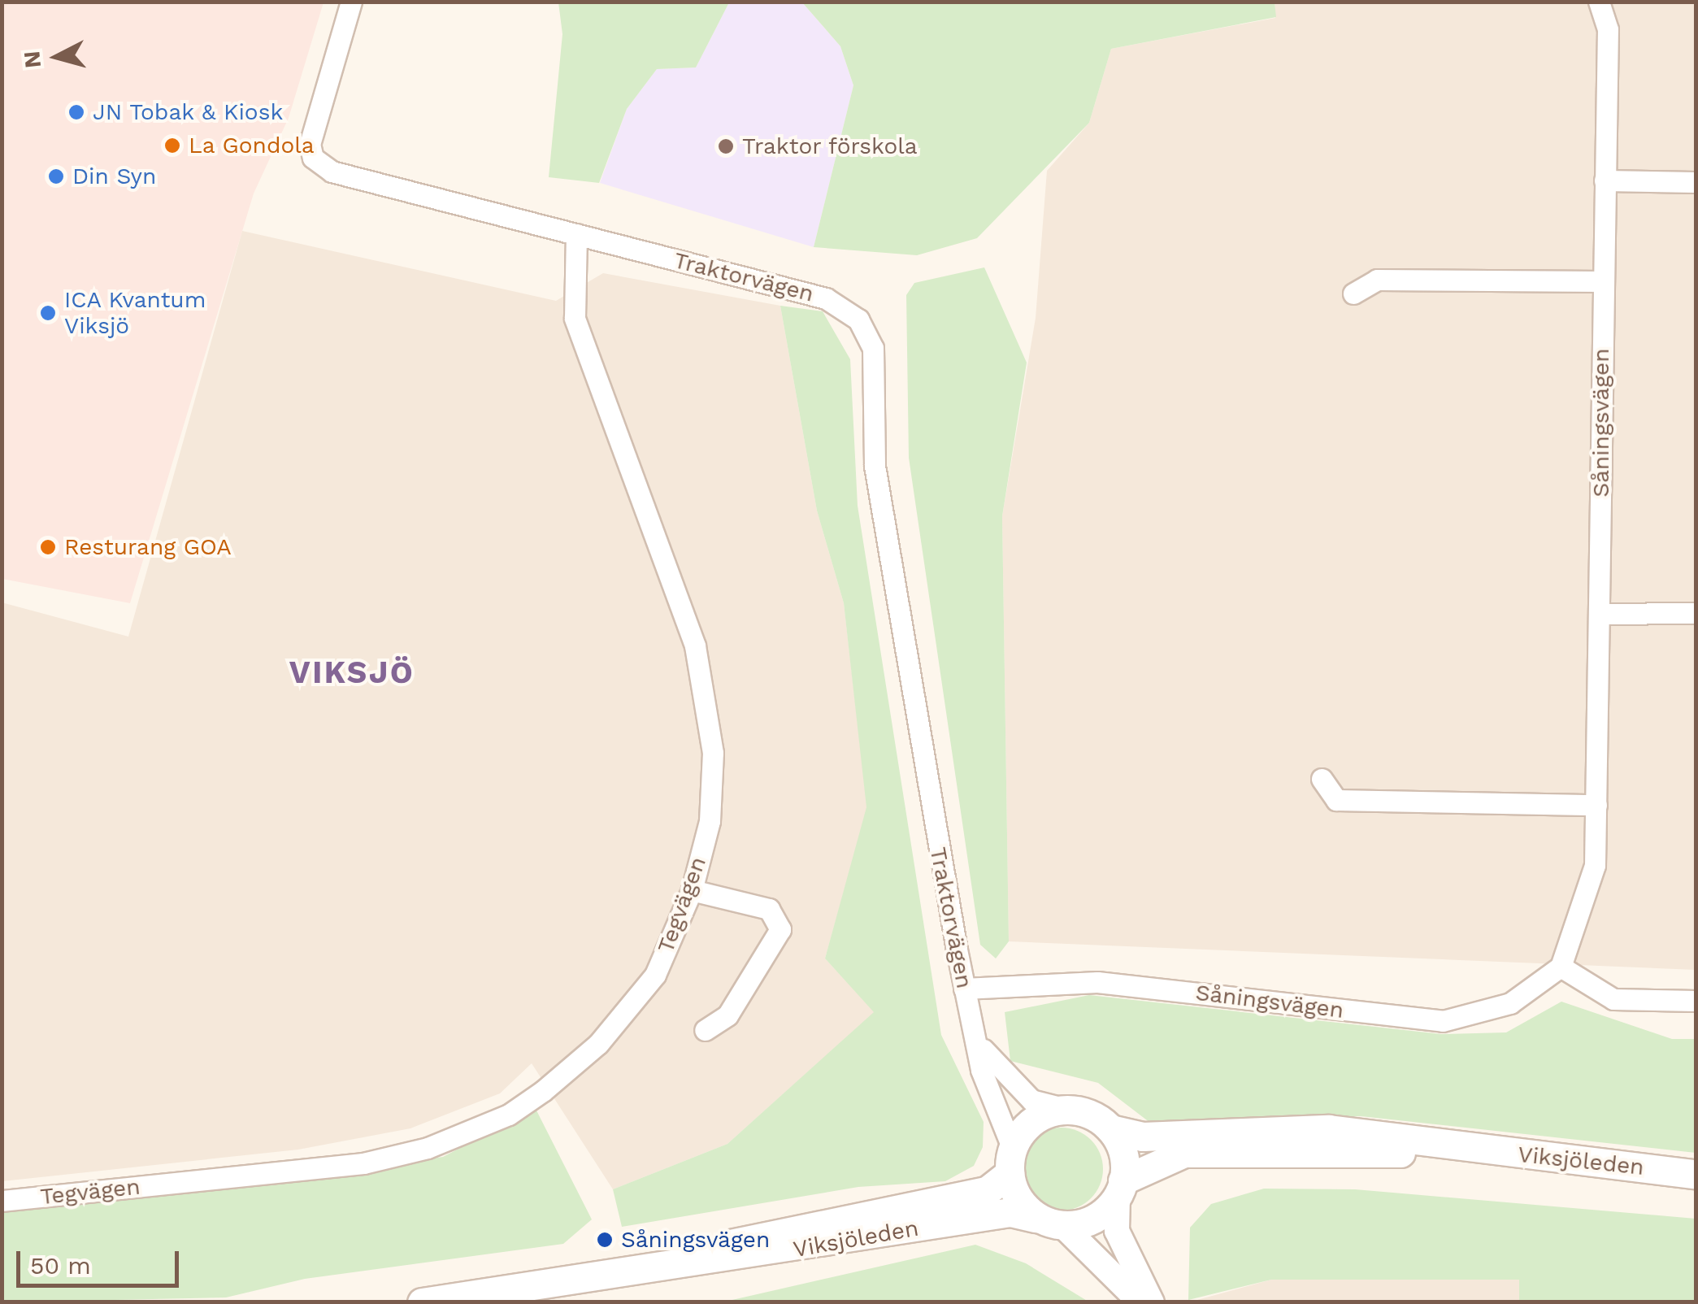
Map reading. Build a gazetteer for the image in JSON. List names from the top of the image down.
{
  "streets": {
    "main road": ["Viksjöleden"],
    "street": ["Traktorvägen", "Såningsvägen", "Tegvägen"]
  },
  "crossings": [
    ["Traktorvägen", "Såningsvägen"],
    ["Traktorvägen", "Tegvägen"],
    ["Traktorvägen", "Viksjöleden"]
  ],
  "districts": ["VIKSJÖ"],
  "places": [
    "JN Tobak & Kiosk",
    "La Gondola",
    "Traktor förskola",
    "Din Syn",
    "ICA Kvantum Viksjö",
    "Resturang GOA",
    "Såningsvägen"
  ],
  "scale_bar": "50 m",
  "north": "left"
}
